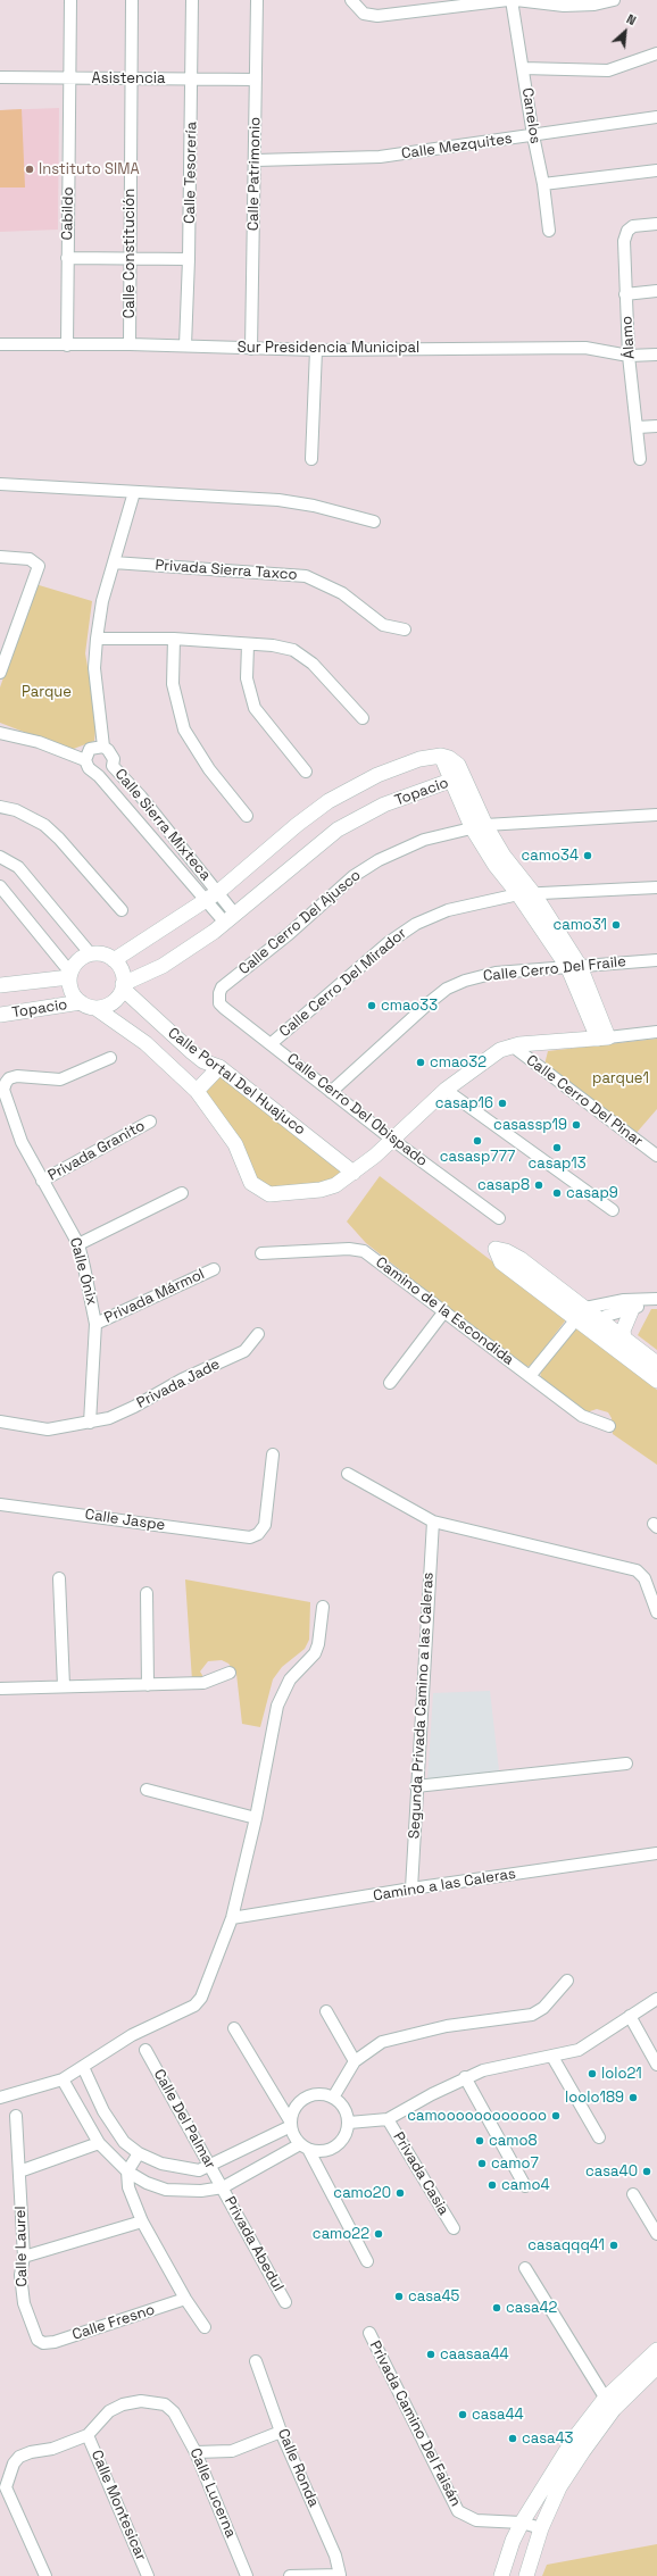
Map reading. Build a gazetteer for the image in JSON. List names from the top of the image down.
{
  "streets": {
    "street": [
      "Asistencia",
      "Canelos",
      "Calle Mezquites",
      "Calle Tesorería",
      "Calle Patrimonio",
      "Cabildo",
      "Calle Constitución",
      "Álamo",
      "Sur Presidencia Municipal",
      "Privada Sierra Taxco",
      "Topacio",
      "Calle Sierra Mixteca",
      "Calle Cerro Del Ajusco",
      "Calle Cerro Del Fraile",
      "Calle Cerro Del Mirador",
      "Calle Portal Del Huajuco",
      "Calle Cerro Del Pinar",
      "Calle Cerro Del Obispado",
      "Privada Granito",
      "Calle Ónix",
      "Privada Mármol",
      "Camino de la Escondida",
      "Privada Jade",
      "Calle Jaspe",
      "Segunda Privada Camino a las Caleras",
      "Camino a las Caleras",
      "Calle Del Palmar",
      "Privada Casia",
      "Privada Abedul",
      "Calle Laurel",
      "Calle Fresno",
      "Privada Camino Del Faisán",
      "Calle Ronda",
      "Calle Lucerna",
      "Calle Montesicar"
    ]
  },
  "crossings": [
    ["Asistencia", "Calle Tesorería"],
    ["Asistencia", "Calle Patrimonio"],
    ["Asistencia", "Cabildo"],
    ["Asistencia", "Calle Constitución"],
    ["Canelos", "Calle Mezquites"],
    ["Calle Mezquites", "Calle Patrimonio"],
    ["Calle Tesorería", "Sur Presidencia Municipal"],
    ["Calle Patrimonio", "Sur Presidencia Municipal"],
    ["Cabildo", "Sur Presidencia Municipal"],
    ["Calle Constitución", "Sur Presidencia Municipal"],
    ["Álamo", "Sur Presidencia Municipal"],
    ["Privada Sierra Taxco", "Calle Sierra Mixteca"],
    ["Topacio", "Calle Sierra Mixteca"],
    ["Topacio", "Calle Portal Del Huajuco"],
    ["Calle Cerro Del Ajusco", "Calle Cerro Del Obispado"],
    ["Calle Cerro Del Fraile", "Calle Cerro Del Obispado"],
    ["Calle Cerro Del Mirador", "Calle Cerro Del Obispado"],
    ["Calle Portal Del Huajuco", "Calle Cerro Del Pinar"],
    ["Calle Portal Del Huajuco", "Calle Cerro Del Obispado"],
    ["Privada Granito", "Calle Ónix"],
    ["Calle Ónix", "Privada Mármol"],
    ["Calle Ónix", "Privada Jade"],
    ["Segunda Privada Camino a las Caleras", "Camino a las Caleras"],
    ["Calle Del Palmar", "Privada Abedul"],
    ["Calle Laurel", "Calle Fresno"],
    ["Calle Lucerna", "Calle Montesicar"]
  ],
  "parks": ["Parque", "parque1"],
  "places": [
    "Instituto SIMA",
    "camo34",
    "camo31",
    "cmao33",
    "cmao32",
    "casap16",
    "casassp19",
    "casasp777",
    "casap13",
    "casap8",
    "casap9",
    "lolo21",
    "loolo189",
    "camoooooooooooo",
    "camo8",
    "camo7",
    "casa40",
    "camo4",
    "camo20",
    "camo22",
    "casaqqq41",
    "casa45",
    "casa42",
    "caasaa44",
    "casa44",
    "casa43"
  ],
  "north": "top right"
}
